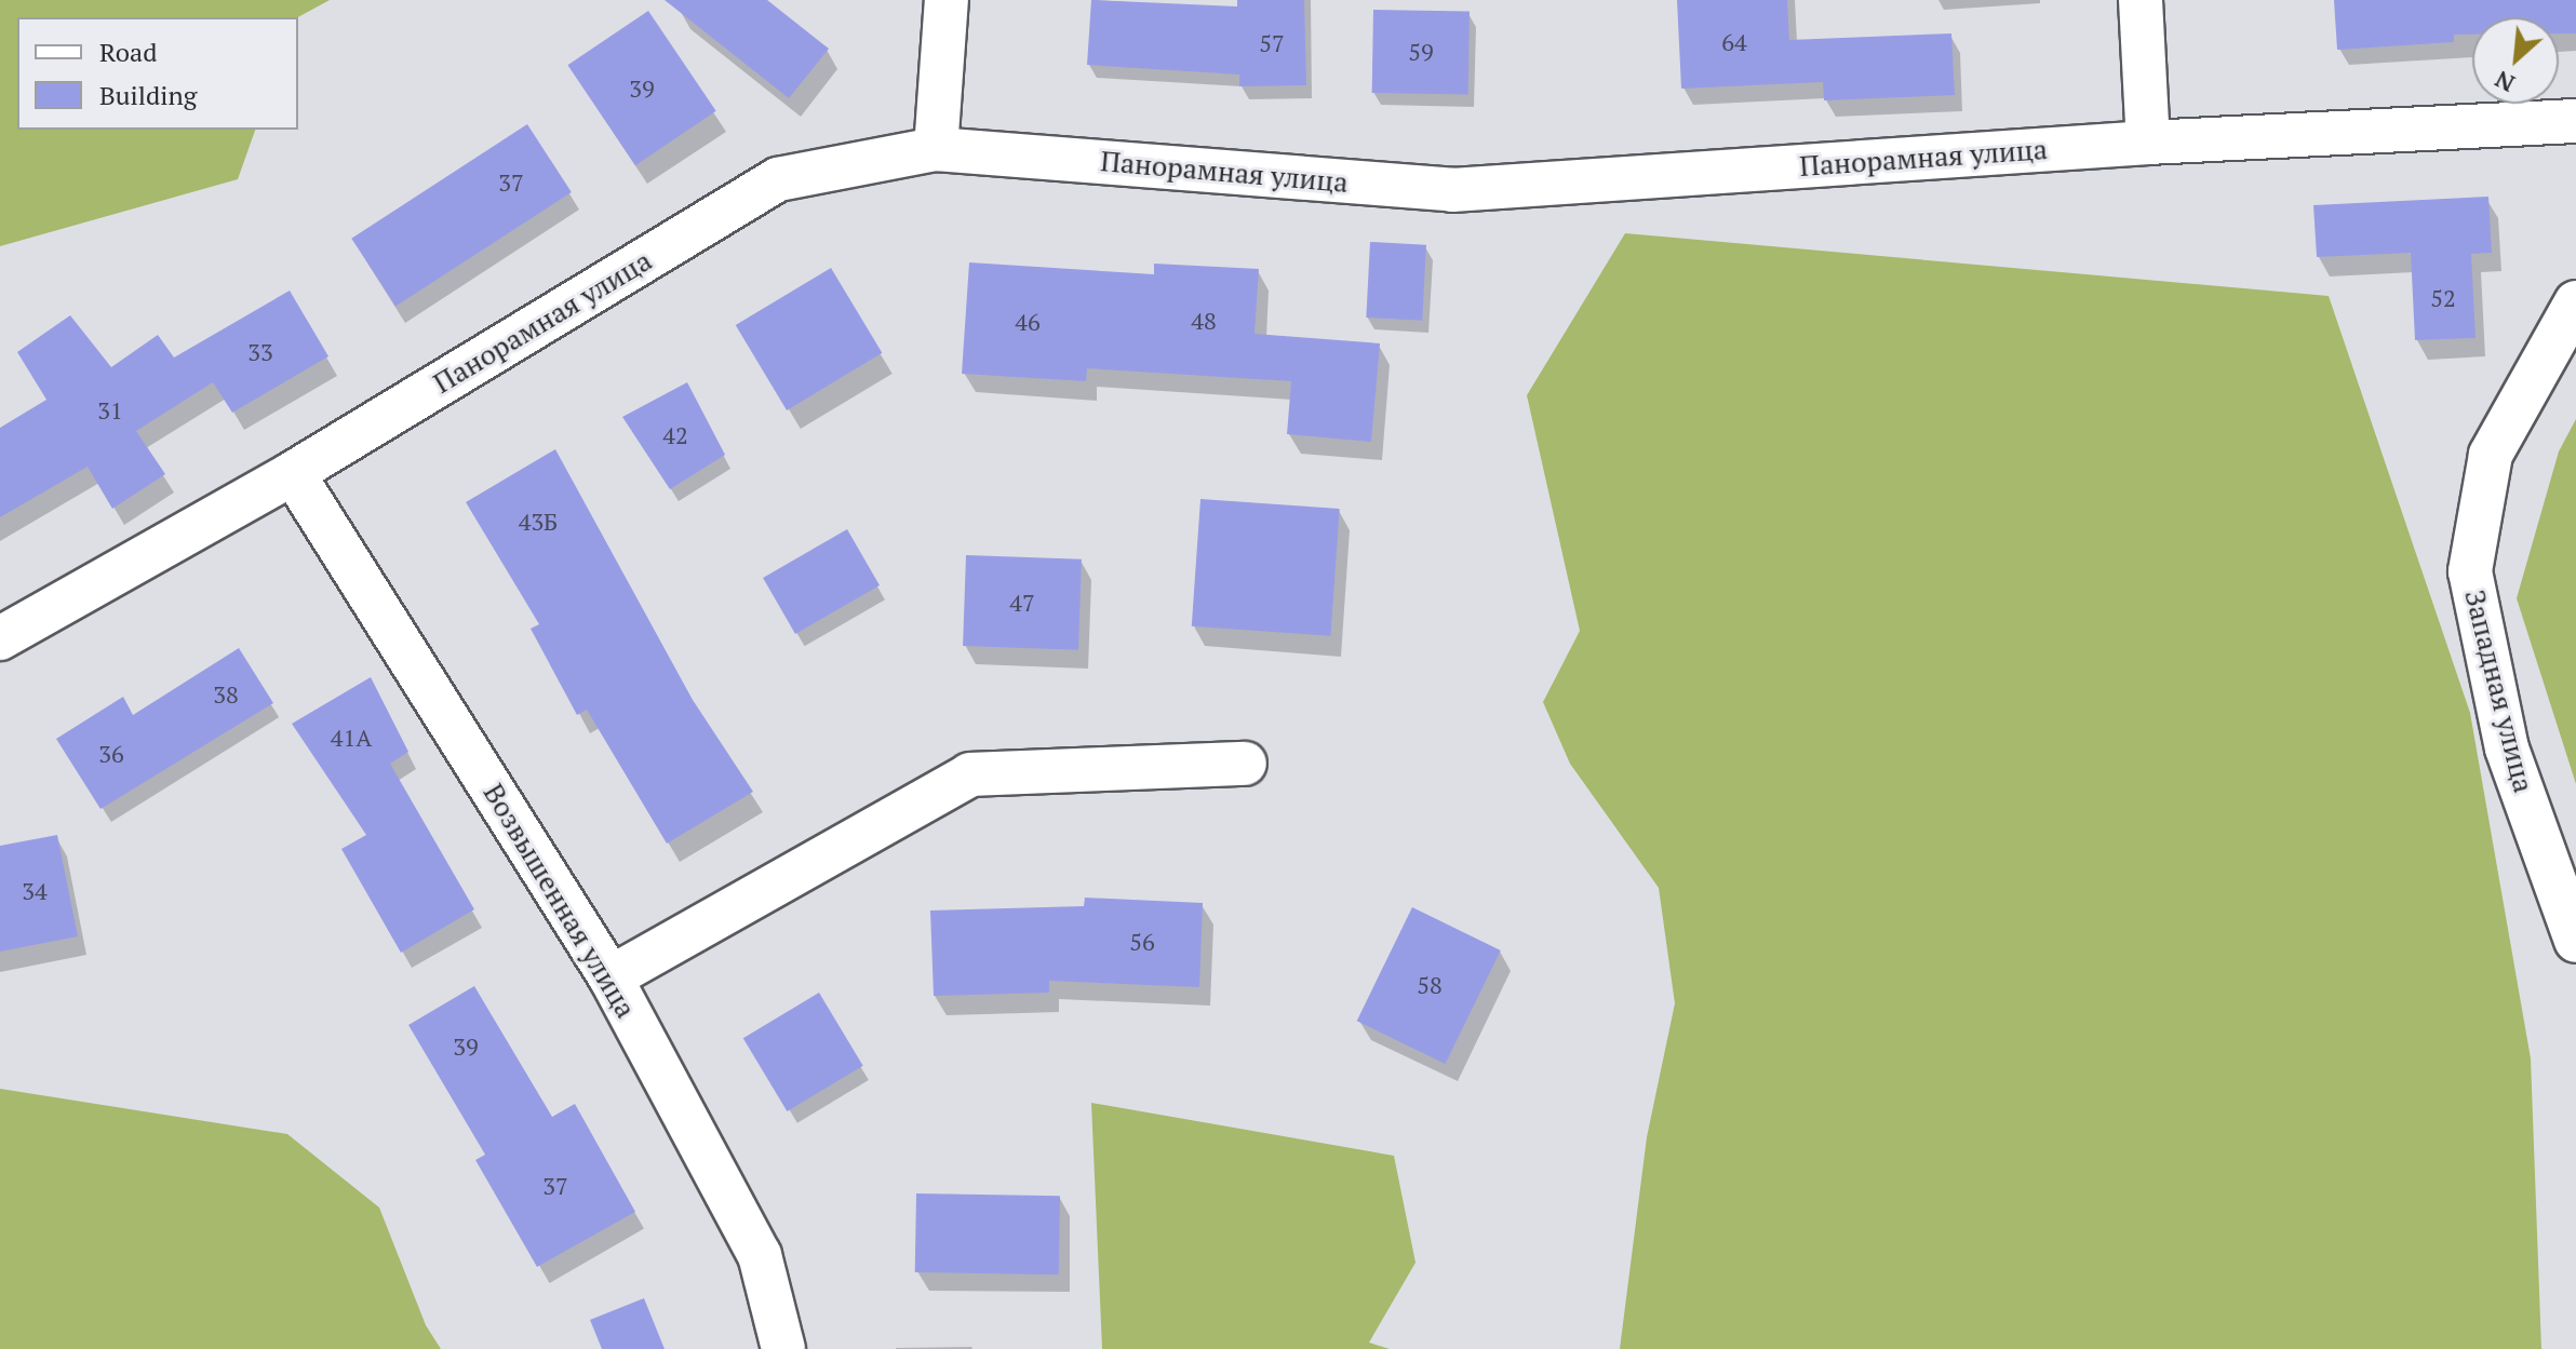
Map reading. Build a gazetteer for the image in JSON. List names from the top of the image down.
{
  "streets": {
    "street": ["Панорамная улица", "Западная улица", "Возвышенная улица"]
  },
  "crossings": [
    ["Панорамная улица", "Возвышенная улица"]
  ],
  "house_numbers": [
    "64",
    "57",
    "59",
    "39",
    "37",
    "52",
    "48",
    "46",
    "33",
    "31",
    "42",
    "43Б",
    "47",
    "38",
    "41А",
    "36",
    "34",
    "56",
    "58",
    "39",
    "37"
  ],
  "legend": ["Road", "Building"],
  "north": "bottom left"
}
